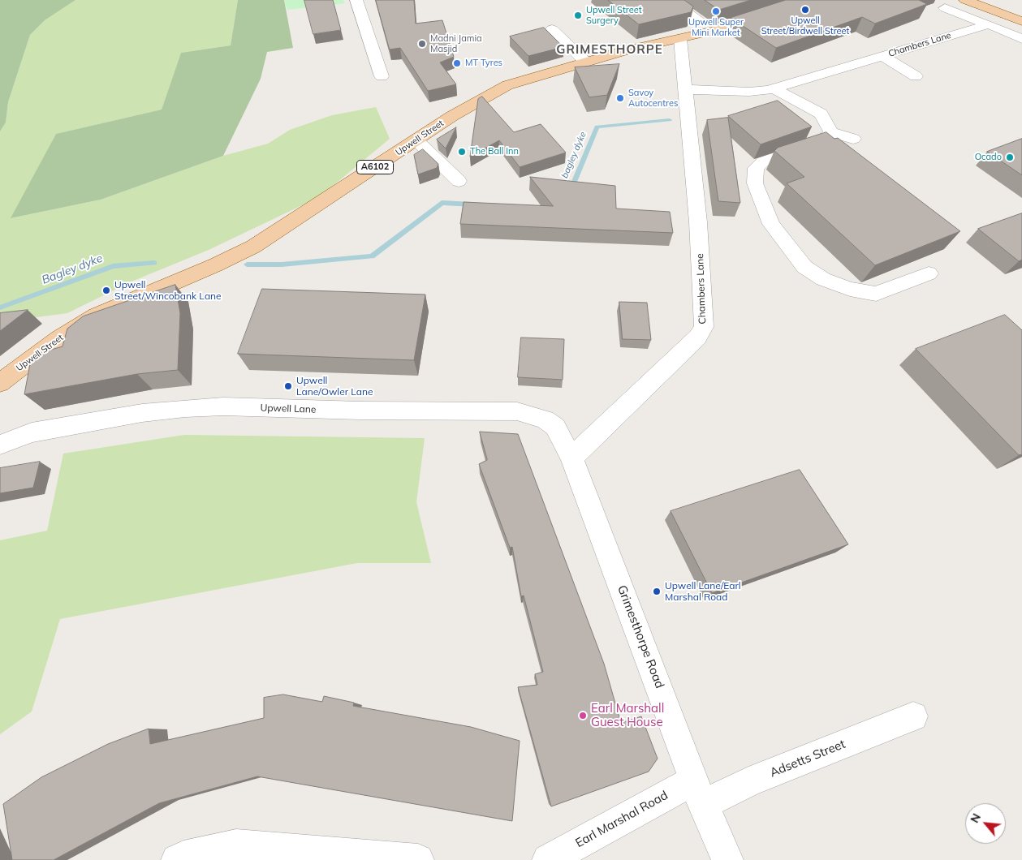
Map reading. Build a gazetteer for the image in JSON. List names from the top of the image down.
{
  "streets": {
    "main road": ["Upwell Street", "A6102"],
    "street": [
      "Chambers Lane",
      "Upwell Lane",
      "Grimesthorpe Road",
      "Adsetts Street",
      "Earl Marshal Road"
    ]
  },
  "crossings": [
    ["Chambers Lane", "Upwell Street"],
    ["Chambers Lane", "Grimesthorpe Road"],
    ["Upwell Lane", "Grimesthorpe Road"],
    ["Grimesthorpe Road", "Adsetts Street"],
    ["Grimesthorpe Road", "Earl Marshal Road"],
    ["Adsetts Street", "Earl Marshal Road"]
  ],
  "districts": ["GRIMESTHORPE"],
  "water": ["bagley dyke", "Bagley dyke"],
  "places": [
    "Upwell Street/Birdwell Street",
    "Upwell Super Mini Market",
    "Upwell Street Surgery",
    "Madni Jamia Masjid",
    "MT Tyres",
    "Savoy Autocentres",
    "The Ball Inn",
    "Ocado",
    "Upwell Street/Wincobank Lane",
    "Upwell Lane/Owler Lane",
    "Upwell Lane/Earl Marshal Road",
    "Earl Marshall Guest House"
  ],
  "north": "top left"
}
